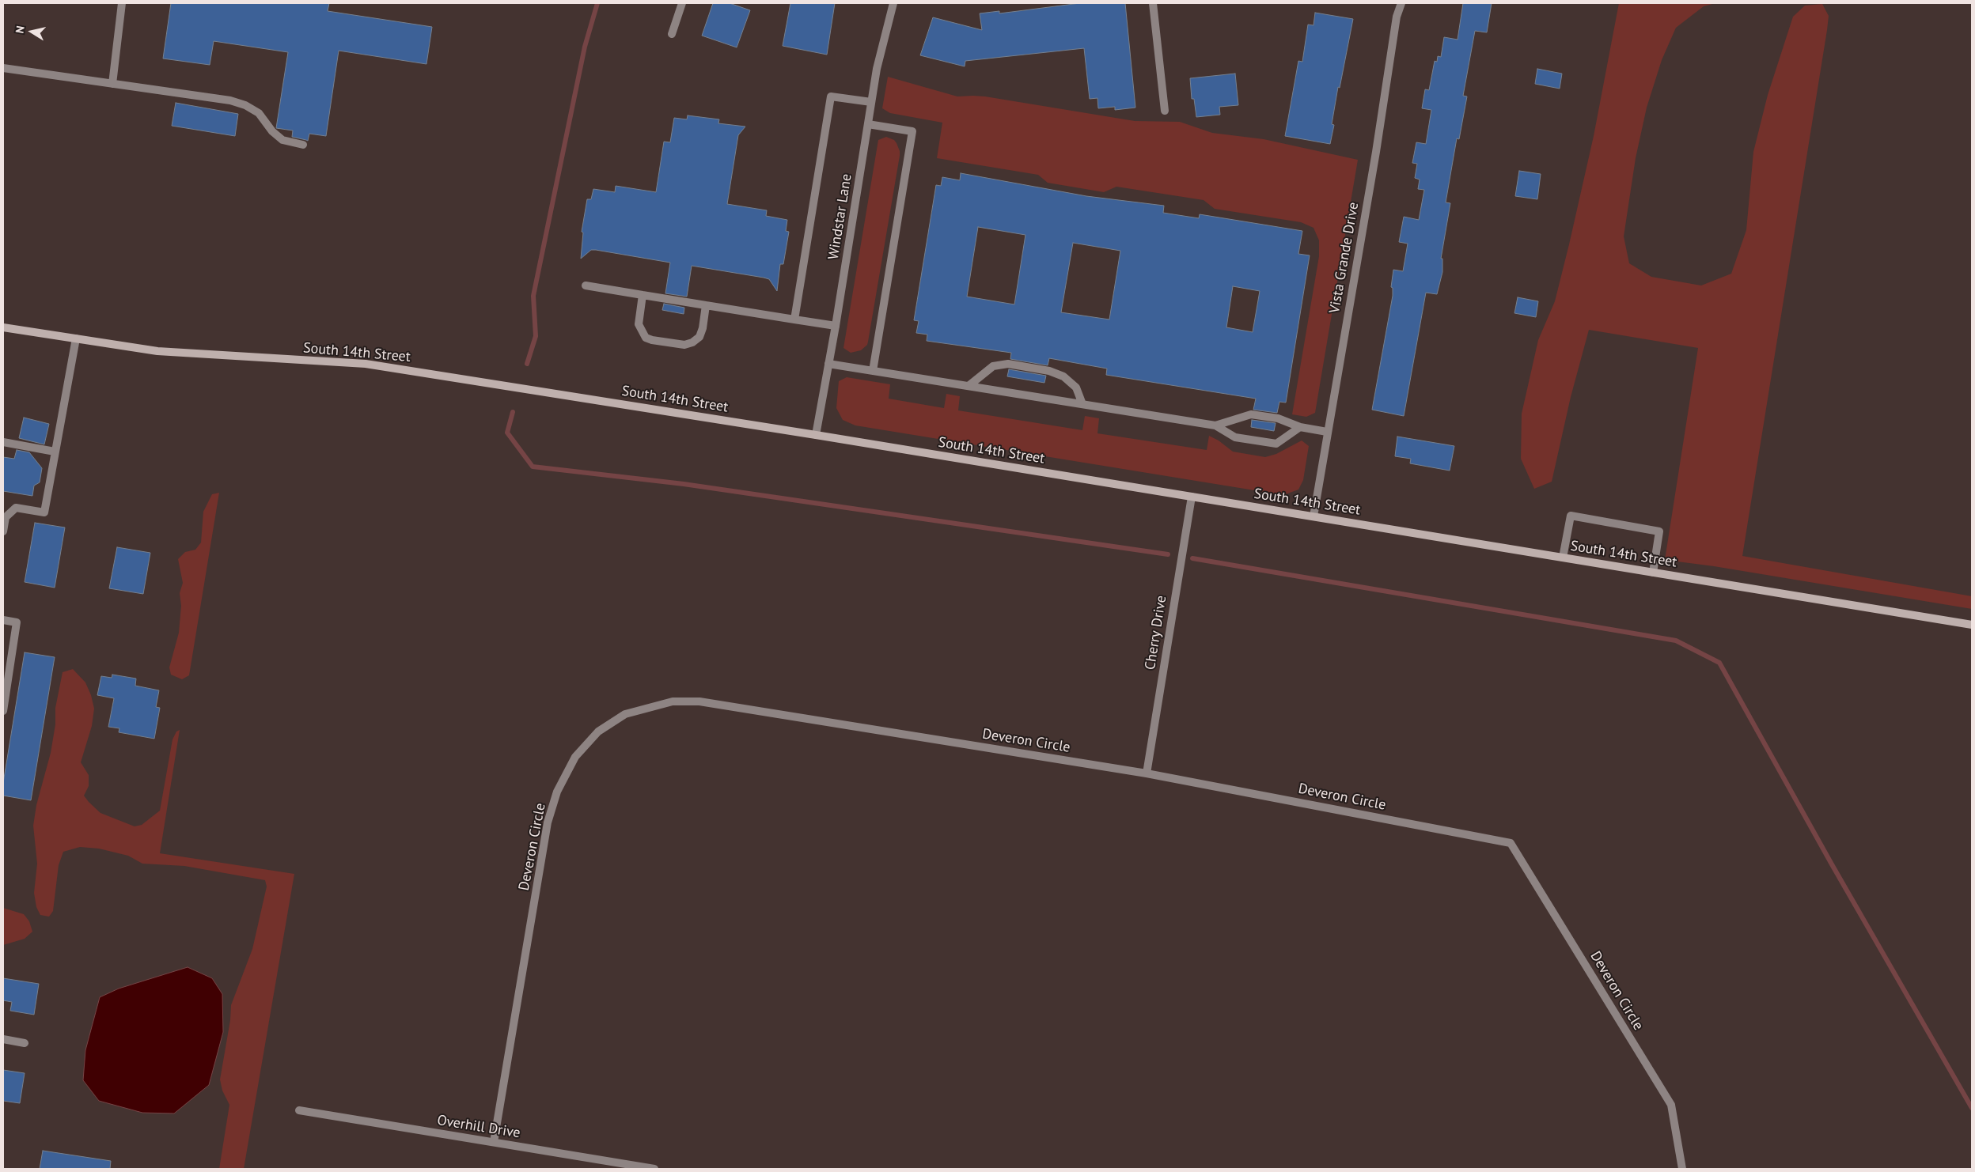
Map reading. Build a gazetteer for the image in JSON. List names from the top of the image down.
{
  "streets": {
    "main road": ["South 14th Street"],
    "street": [
      "Windstar Lane",
      "Vista Grande Drive",
      "Cherry Drive",
      "Deveron Circle",
      "Overhill Drive"
    ]
  },
  "crossings": [
    ["Windstar Lane", "South 14th Street"],
    ["Vista Grande Drive", "South 14th Street"],
    ["South 14th Street", "Cherry Drive"],
    ["Cherry Drive", "Deveron Circle"],
    ["Deveron Circle", "Overhill Drive"]
  ],
  "north": "left"
}
